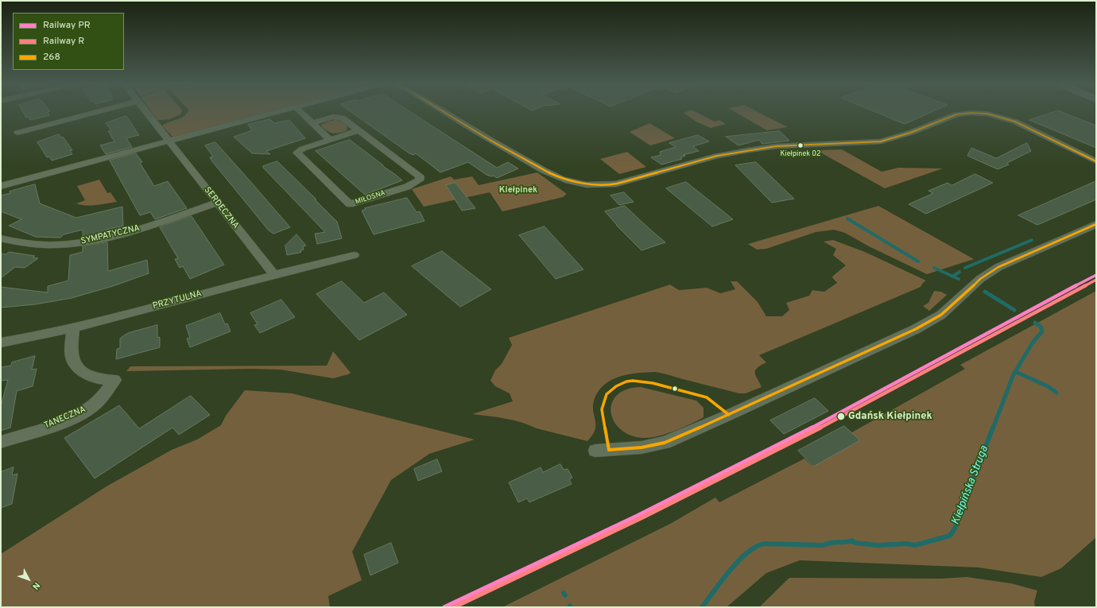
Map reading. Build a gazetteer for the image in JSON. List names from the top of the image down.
{
  "streets": {
    "street": [
      "MIŁOSNA",
      "SERDECZNA",
      "SYMPATYCZNA",
      "PRZYTULNA",
      "TANECZNA"
    ]
  },
  "crossings": [
    ["SERDECZNA", "SYMPATYCZNA"],
    ["SERDECZNA", "PRZYTULNA"],
    ["PRZYTULNA", "TANECZNA"]
  ],
  "districts": ["Kiełpinek"],
  "water": ["Kiełpińska Struga"],
  "places": ["Kiełpinek 02", "Gdańsk Kiełpinek"],
  "lines": ["transit line 268", "rail line PR", "rail line R"],
  "legend": ["Railway PR", "Railway R", "268"],
  "north": "bottom right"
}
